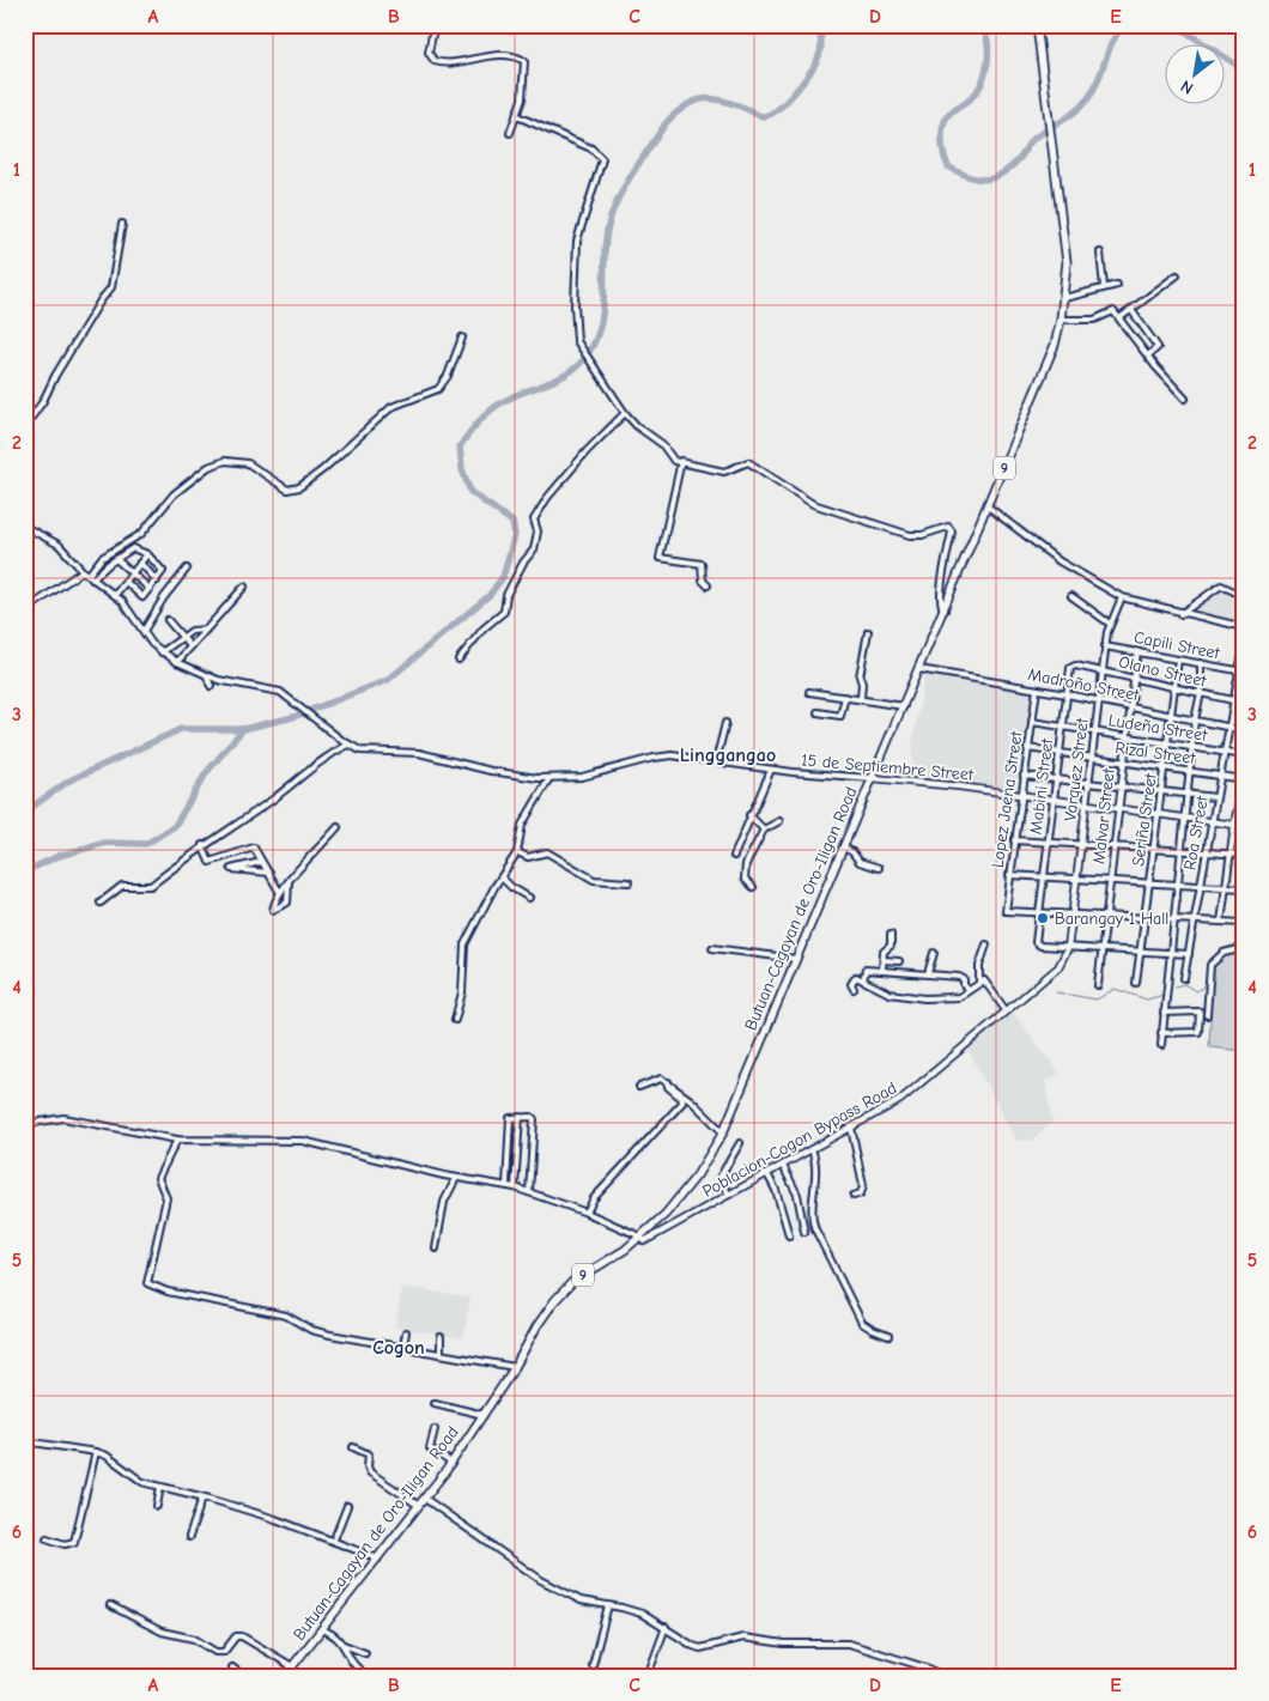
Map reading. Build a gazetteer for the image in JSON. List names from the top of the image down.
{
  "streets": {
    "highway": ["9", "Butuan-Cagayan de Oro-Iligan Road"],
    "main road": ["15 de Septiembre Street", "Varquez Street", "Poblacion-Cogon Bypass Road"],
    "street": [
      "Capili Street",
      "Olano Street",
      "Madroño Street",
      "Ludeña Street",
      "Rizal Street",
      "Mabini Street",
      "Lopez Jaena Street",
      "Malvar Street",
      "Seriña Street",
      "Roa Street"
    ]
  },
  "crossings": [
    ["Capili Street", "Varquez Street"],
    ["Capili Street", "Malvar Street"],
    ["Capili Street", "Seriña Street"],
    ["Capili Street", "Roa Street"],
    ["Olano Street", "Varquez Street"],
    ["Olano Street", "Mabini Street"],
    ["Olano Street", "Malvar Street"],
    ["Olano Street", "Seriña Street"],
    ["Olano Street", "Roa Street"],
    ["Madroño Street", "Varquez Street"],
    ["Madroño Street", "Mabini Street"],
    ["Madroño Street", "Lopez Jaena Street"],
    ["Madroño Street", "Malvar Street"],
    ["Madroño Street", "Seriña Street"],
    ["Madroño Street", "Roa Street"],
    ["Madroño Street", "Butuan-Cagayan de Oro-Iligan Road"],
    ["Ludeña Street", "Varquez Street"],
    ["Ludeña Street", "Mabini Street"],
    ["Ludeña Street", "Lopez Jaena Street"],
    ["Ludeña Street", "Malvar Street"],
    ["Ludeña Street", "Seriña Street"],
    ["Ludeña Street", "Roa Street"],
    ["Rizal Street", "Varquez Street"],
    ["Rizal Street", "Mabini Street"],
    ["Rizal Street", "Lopez Jaena Street"],
    ["Rizal Street", "Malvar Street"],
    ["Rizal Street", "Seriña Street"],
    ["Rizal Street", "Roa Street"],
    ["15 de Septiembre Street", "Varquez Street"],
    ["15 de Septiembre Street", "Mabini Street"],
    ["15 de Septiembre Street", "Lopez Jaena Street"],
    ["15 de Septiembre Street", "Malvar Street"],
    ["15 de Septiembre Street", "Seriña Street"],
    ["15 de Septiembre Street", "Roa Street"],
    ["15 de Septiembre Street", "Butuan-Cagayan de Oro-Iligan Road"],
    ["Varquez Street", "Mabini Street"],
    ["Varquez Street", "Poblacion-Cogon Bypass Road"],
    ["Mabini Street", "Lopez Jaena Street"],
    ["Mabini Street", "Poblacion-Cogon Bypass Road"],
    ["Butuan-Cagayan de Oro-Iligan Road", "Poblacion-Cogon Bypass Road"]
  ],
  "districts": ["Linggangao", "Cogon"],
  "places": ["Barangay 1 Hall"],
  "north": "bottom left",
  "grid": {
    "columns": [
      "A",
      "B",
      "C",
      "D",
      "E"
    ],
    "rows": [
      "1",
      "2",
      "3",
      "4",
      "5",
      "6"
    ]
  }
}
